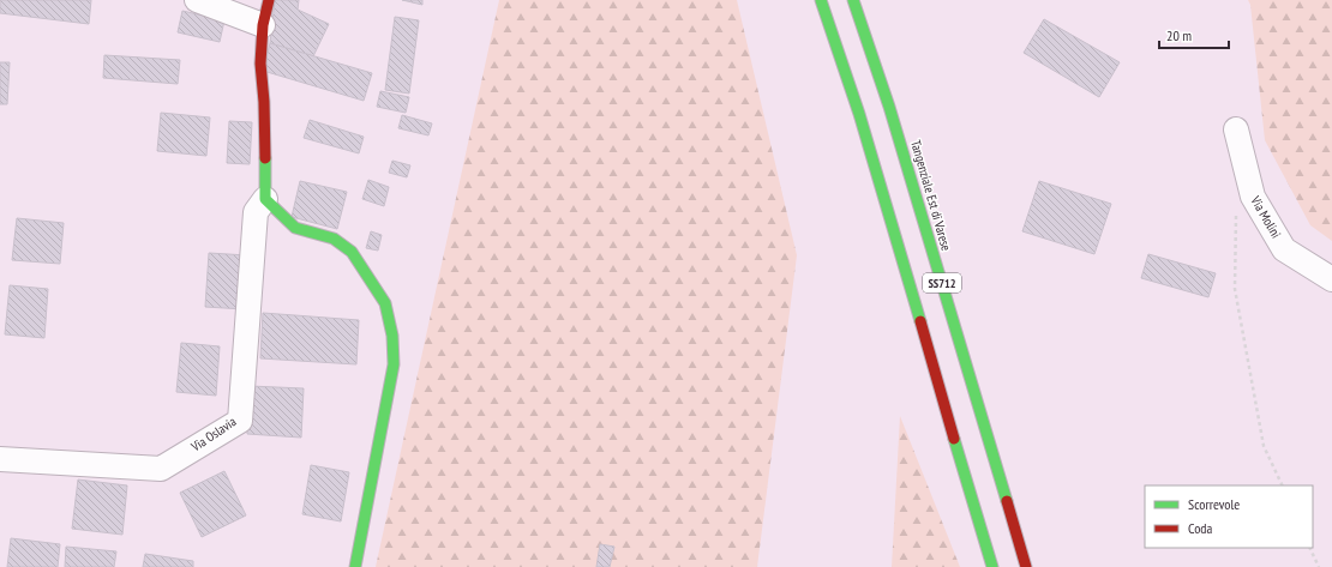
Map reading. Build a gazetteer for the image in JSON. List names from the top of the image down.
{
  "streets": {
    "main road": ["Tangenziale Est di Varese", "SS712"],
    "street": ["Via Molini", "Via Oslavia"]
  },
  "legend": ["Scorrevole", "Coda"],
  "scale_bar": "20 m"
}
